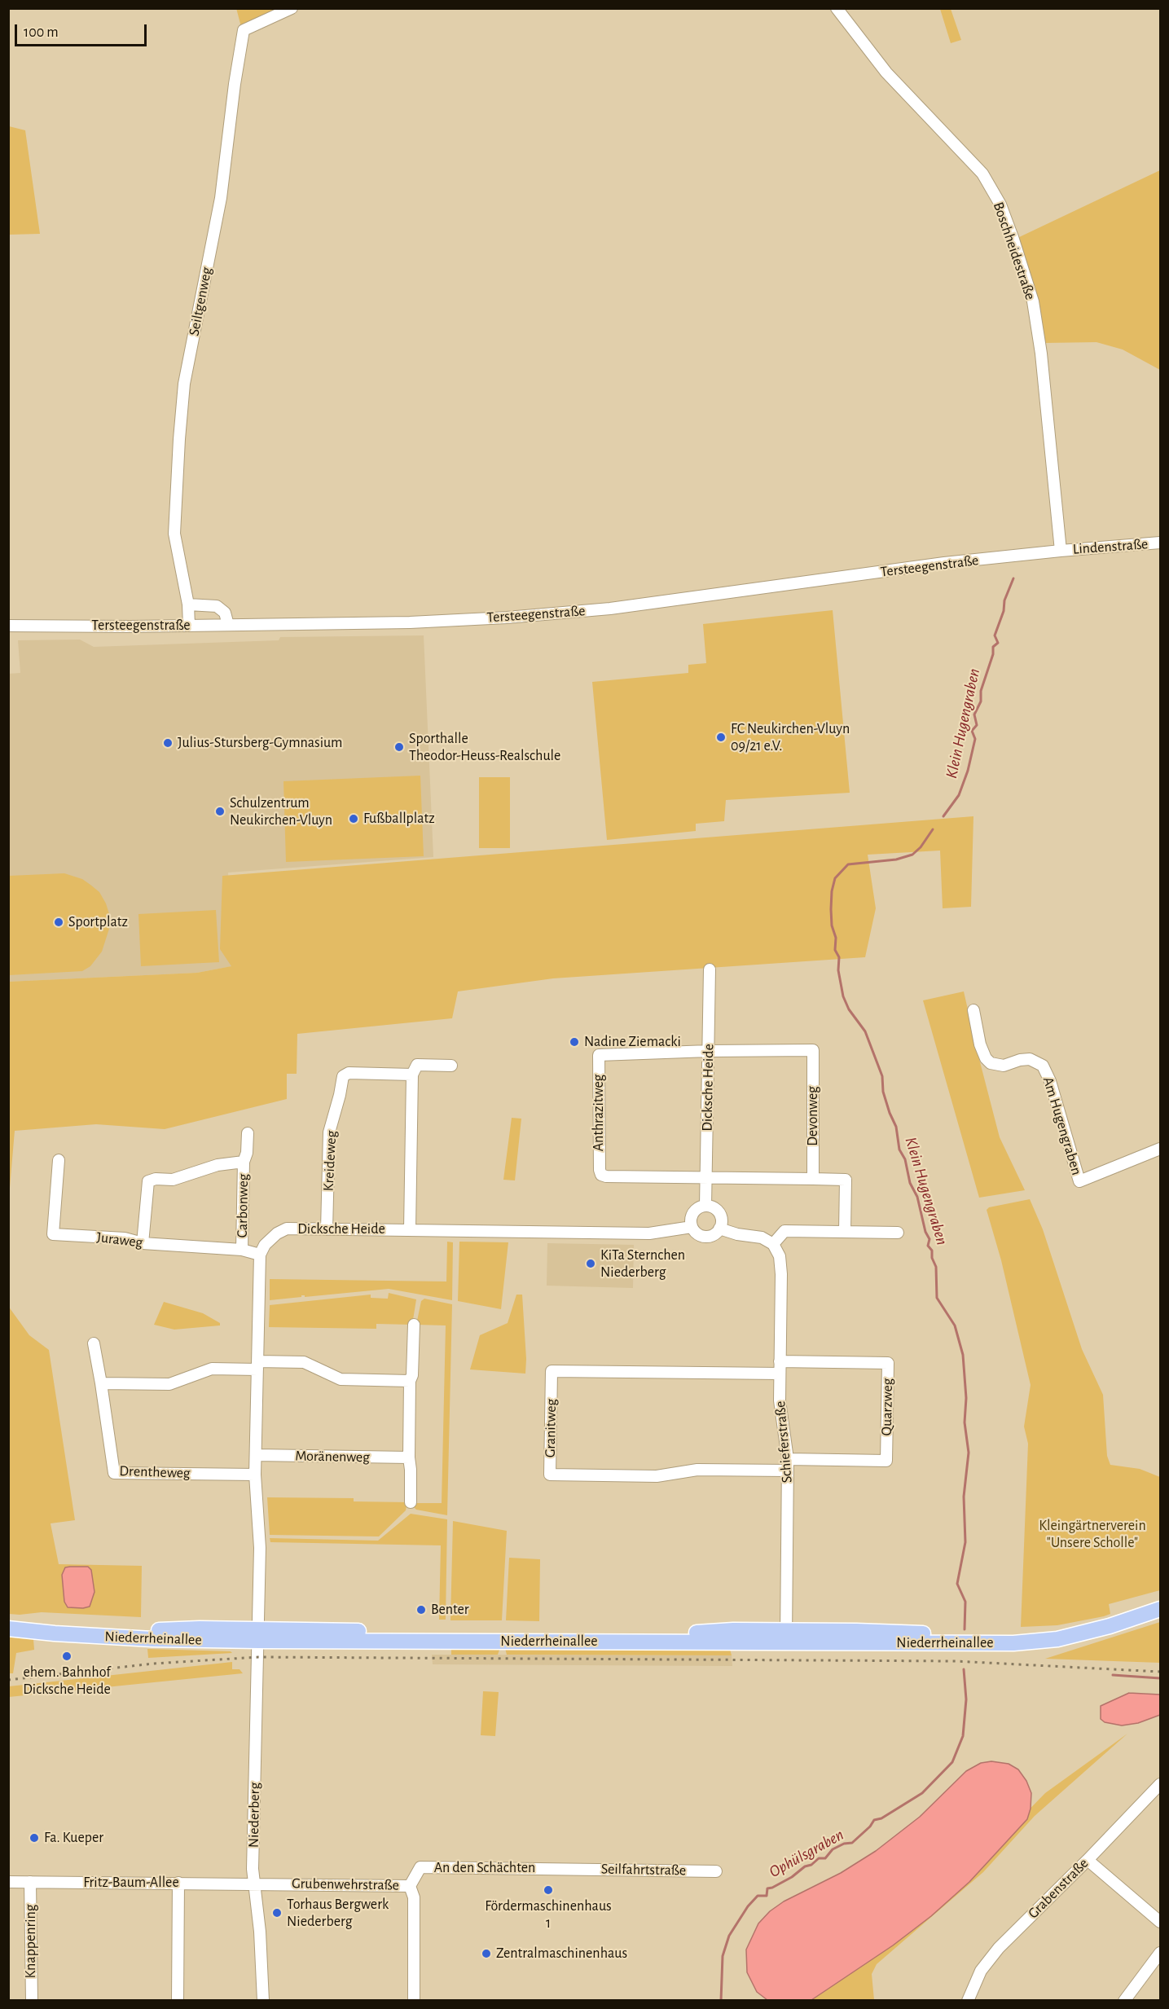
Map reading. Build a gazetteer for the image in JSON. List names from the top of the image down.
{
  "streets": {
    "main road": ["Niederrheinallee"],
    "street": [
      "Boschheidestraße",
      "Seiltgenweg",
      "Lindenstraße",
      "Tersteegenstraße",
      "Dicksche Heide",
      "Anthrazitweg",
      "Devonweg",
      "Am Hugengraben",
      "Kreideweg",
      "Carbonweg",
      "Juraweg",
      "Quarzweg",
      "Granitweg",
      "Schieferstraße",
      "Moränenweg",
      "Drentheweg",
      "Niederberg",
      "An den Schächten",
      "Seilfahrtstraße",
      "Fritz-Baum-Allee",
      "Grubenwehrstraße",
      "Grabenstraße",
      "Knappenring"
    ]
  },
  "crossings": [
    ["Boschheidestraße", "Lindenstraße"],
    ["Boschheidestraße", "Tersteegenstraße"],
    ["Seiltgenweg", "Tersteegenstraße"],
    ["Lindenstraße", "Tersteegenstraße"],
    ["Dicksche Heide", "Anthrazitweg"],
    ["Dicksche Heide", "Devonweg"],
    ["Dicksche Heide", "Kreideweg"],
    ["Dicksche Heide", "Juraweg"],
    ["Anthrazitweg", "Devonweg"],
    ["Carbonweg", "Juraweg"],
    ["Quarzweg", "Granitweg"],
    ["Quarzweg", "Schieferstraße"],
    ["Granitweg", "Schieferstraße"],
    ["Schieferstraße", "Niederrheinallee"],
    ["Niederrheinallee", "Niederberg"],
    ["Niederberg", "Fritz-Baum-Allee"],
    ["Niederberg", "Grubenwehrstraße"],
    ["An den Schächten", "Seilfahrtstraße"],
    ["An den Schächten", "Grubenwehrstraße"],
    ["Fritz-Baum-Allee", "Grubenwehrstraße"],
    ["Fritz-Baum-Allee", "Knappenring"]
  ],
  "water": ["Klein Hugengraben", "Ophülsgraben"],
  "parks": ["Kleingärtnerverein \"Unsere Scholle\""],
  "places": [
    "FC Neukirchen-Vluyn 09/21 e.V.",
    "Julius-Stursberg-Gymnasium",
    "Sporthalle Theodor-Heuss-Realschule",
    "Schulzentrum Neukirchen-Vluyn",
    "Fußballplatz",
    "Sportplatz",
    "Nadine Ziemacki",
    "KiTa Sternchen Niederberg",
    "Benter",
    "ehem. Bahnhof Dicksche Heide",
    "Fa. Kueper",
    "Fördermaschinenhaus 1",
    "Torhaus Bergwerk Niederberg",
    "Zentralmaschinenhaus"
  ],
  "scale_bar": "100 m"
}
